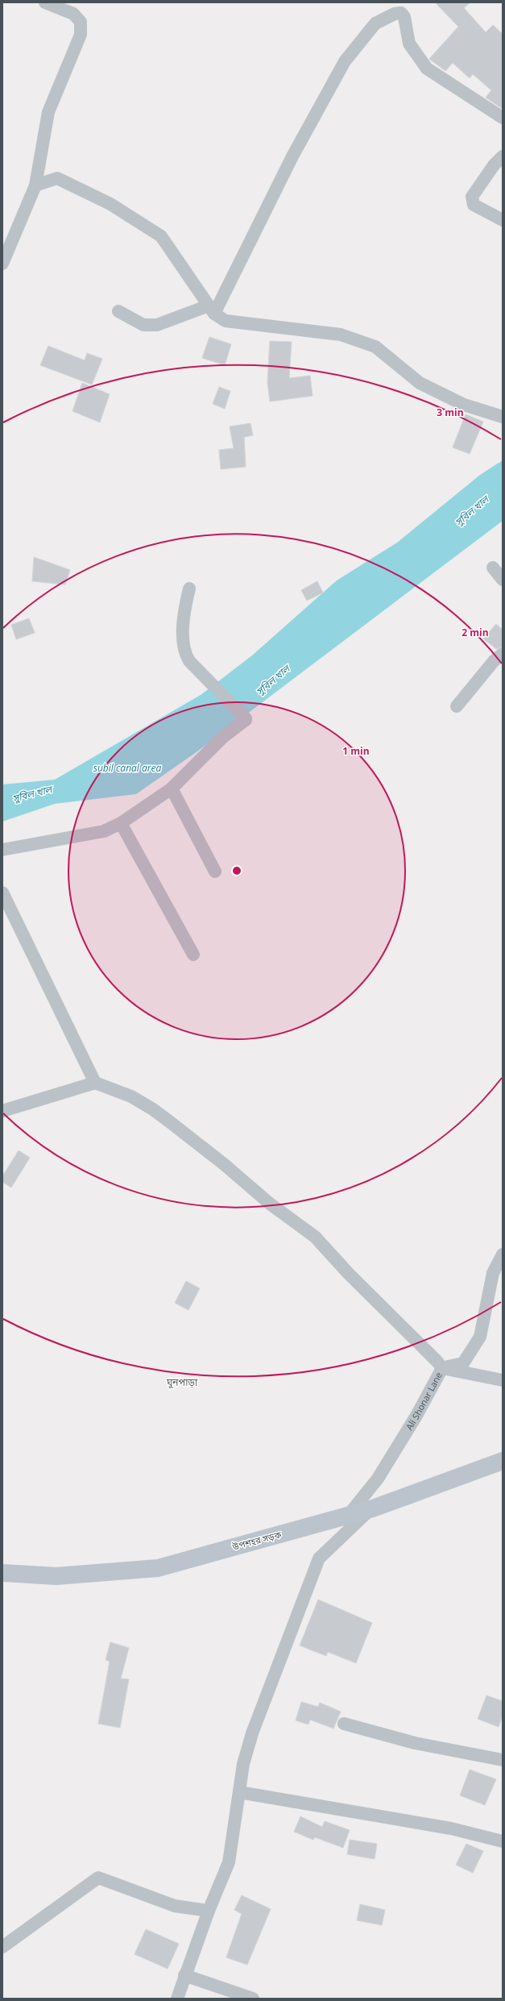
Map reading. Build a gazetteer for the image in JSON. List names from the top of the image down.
{
  "streets": {
    "main road": ["উপশহর সড়ক"],
    "street": ["Ali Shonar Lane"]
  },
  "crossings": [
    ["Ali Shonar Lane", "উপশহর সড়ক"]
  ],
  "districts": ["ঘুনপাড়া"],
  "water": ["সুবিল খাল", "subil canal area"],
  "rings": ["3 min", "2 min", "1 min"]
}
